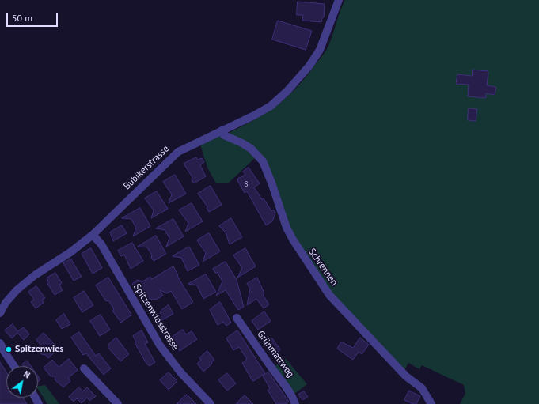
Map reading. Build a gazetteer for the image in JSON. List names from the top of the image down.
{
  "streets": {
    "street": [
      "Bubikerstrasse",
      "Schrennen",
      "Spitzenwiesstrasse",
      "Grünmattweg"
    ]
  },
  "crossings": [
    ["Bubikerstrasse", "Schrennen"],
    ["Bubikerstrasse", "Spitzenwiesstrasse"]
  ],
  "places": ["Spitzenwies"],
  "house_numbers": ["8"],
  "scale_bar": "50 m",
  "north": "top right"
}
